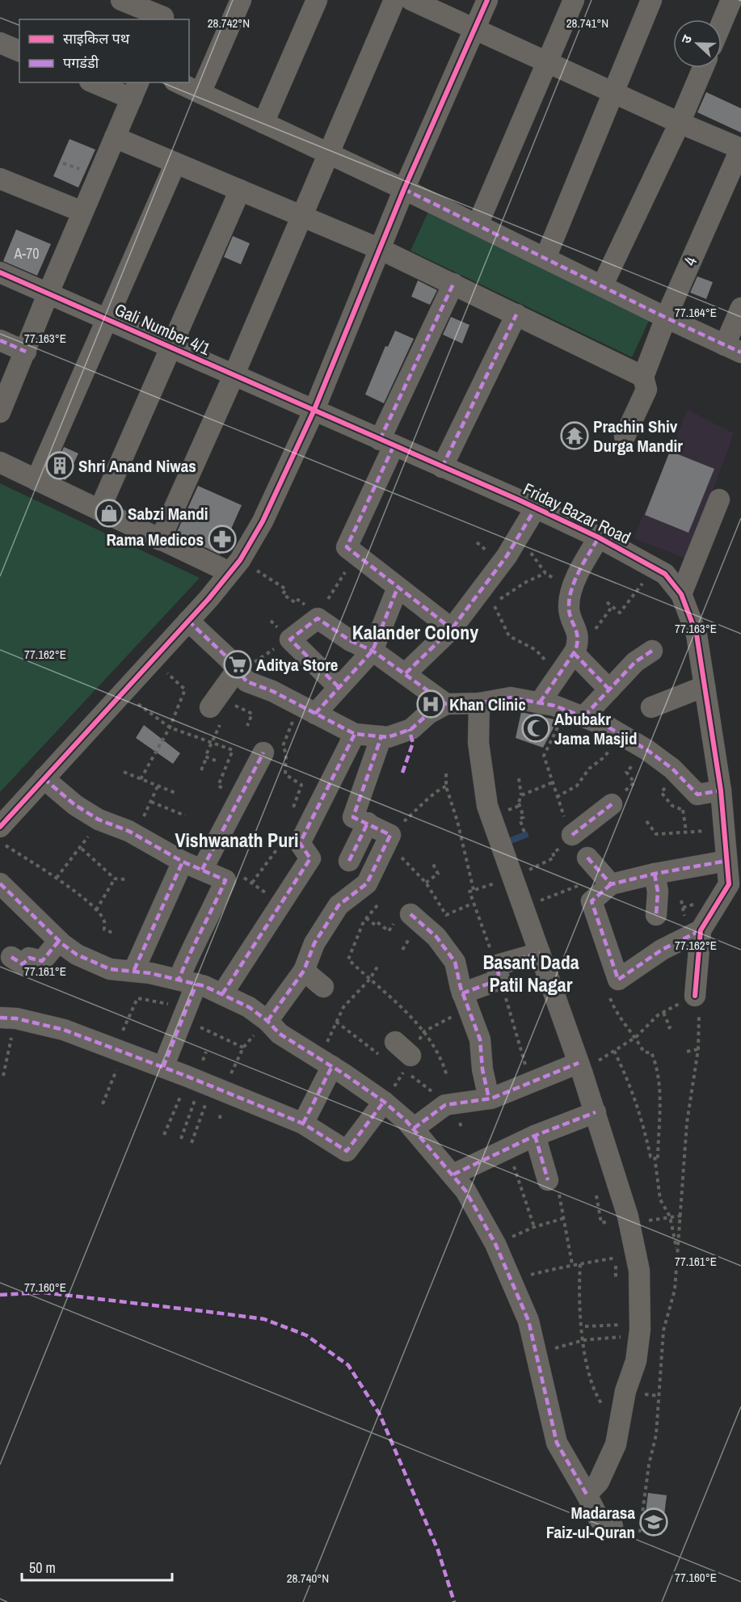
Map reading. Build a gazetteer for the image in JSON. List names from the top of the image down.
{
  "streets": {
    "street": ["4", "Gali Number 4/1", "Friday Bazar Road"]
  },
  "crossings": [
    ["Gali Number 4/1", "Friday Bazar Road"]
  ],
  "districts": ["Kalander Colony", "Vishwanath Puri", "Basant Dada Patil Nagar"],
  "places": {
    "temple": ["Prachin Shiv Durga Mandir"],
    "building": ["Shri Anand Niwas"],
    "shop": ["Sabzi Mandi"],
    "pharmacy": ["Rama Medicos"],
    "supermarket": ["Aditya Store"],
    "hospital": ["Khan Clinic"],
    "mosque": ["Abubakr Jama Masjid"],
    "school or university": ["Madarasa Faiz-ul-Quran"]
  },
  "house_numbers": ["A-70"],
  "legend": ["साइकिल पथ", "पगडंडी"],
  "scale_bar": "50 m",
  "north": "left",
  "coordinates": [
    "28.742°N",
    "28.741°N",
    "77.164°E",
    "77.163°E",
    "77.162°E",
    "77.161°E",
    "77.160°E",
    "28.740°N"
  ]
}
